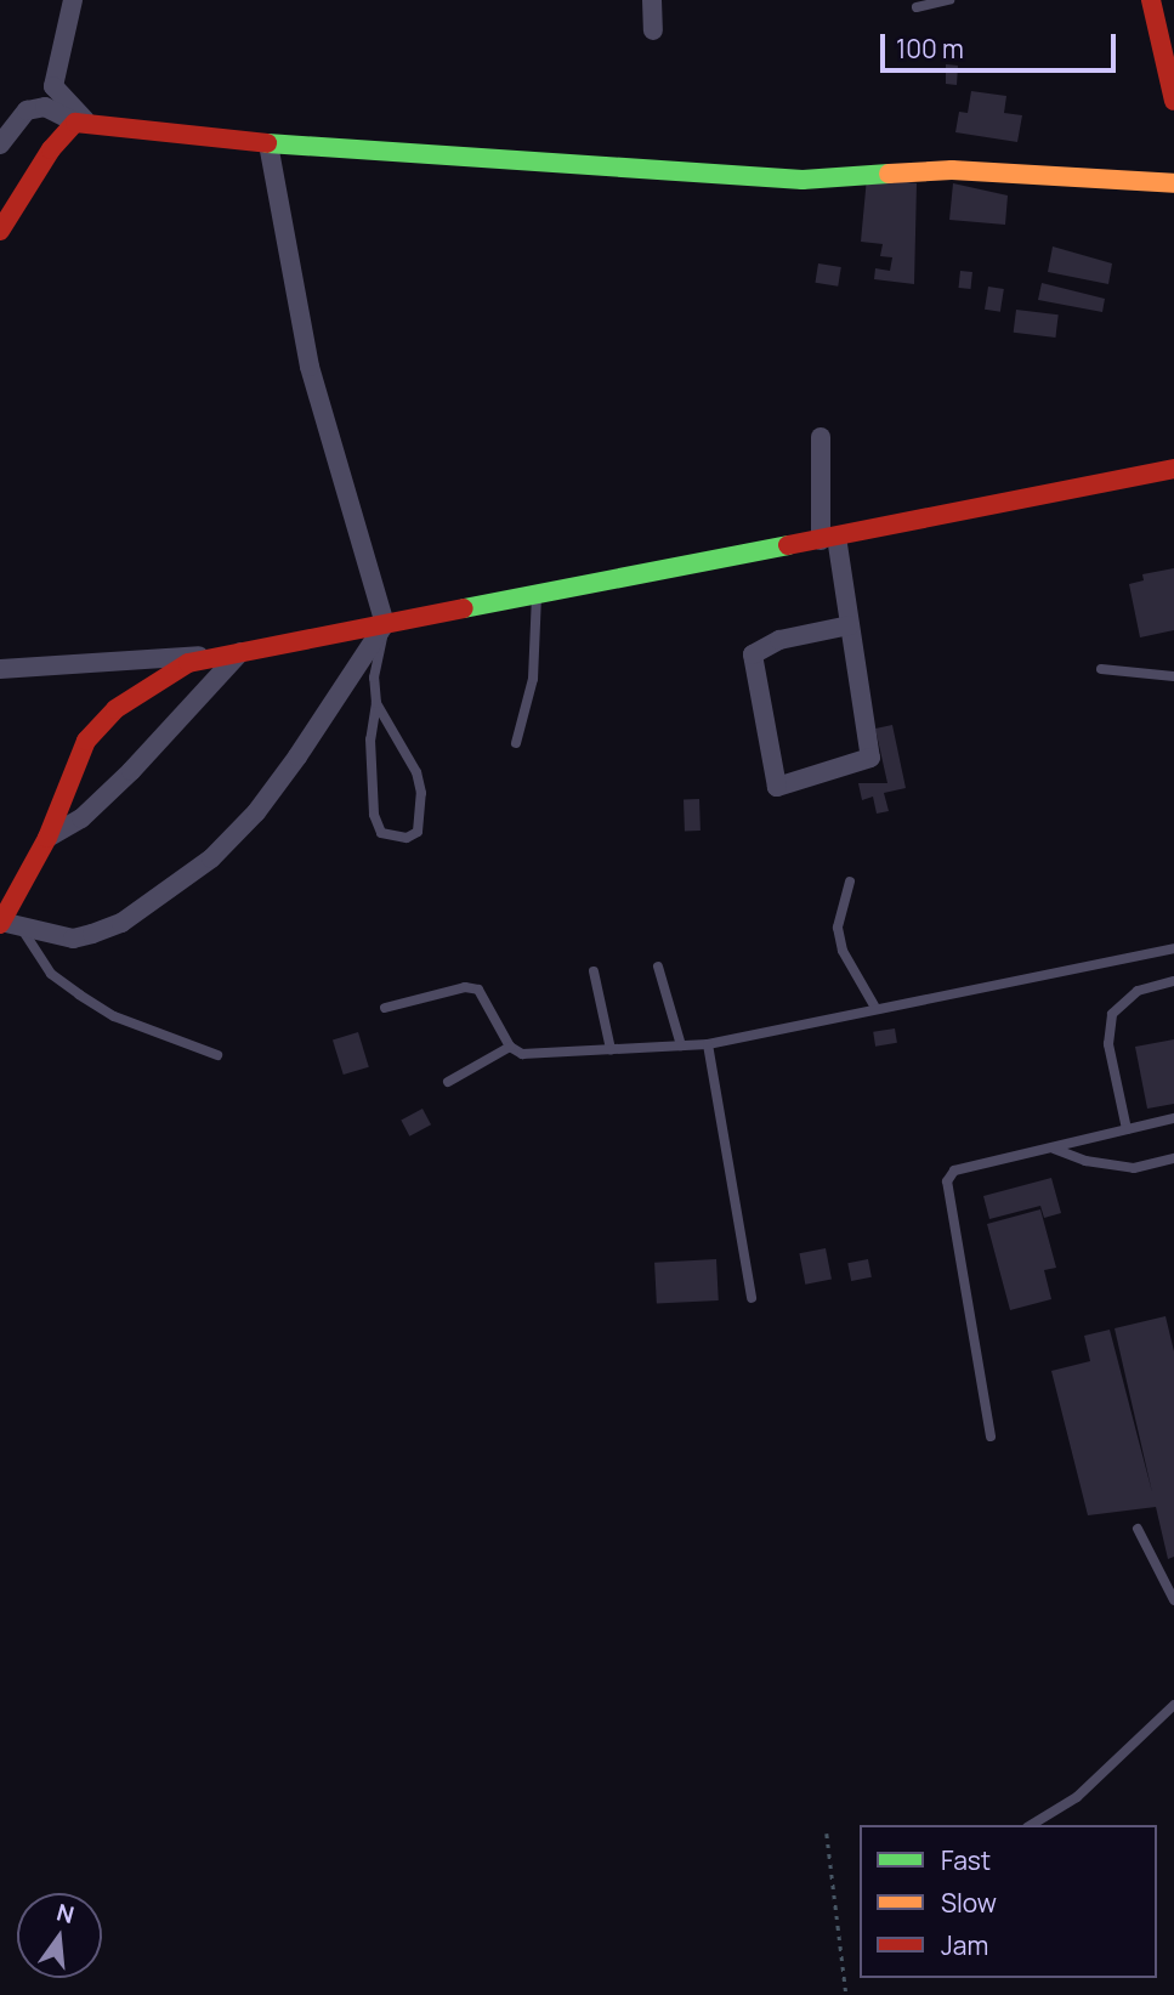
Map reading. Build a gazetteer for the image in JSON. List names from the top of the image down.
{
  "legend": ["Fast", "Slow", "Jam"],
  "scale_bar": "100 m",
  "north": "top"
}
